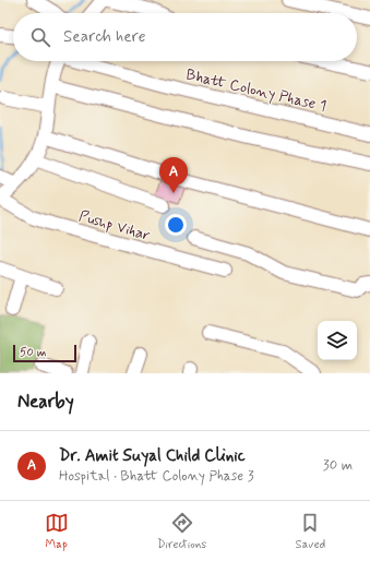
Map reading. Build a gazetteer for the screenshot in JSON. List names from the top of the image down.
{
  "streets": {
    "street": ["Bhatt Colony Phase 1", "Pushp Vihar"]
  },
  "scale_bar": "50 m",
  "page": {
    "search": "Search here",
    "pins": "A",
    "scale": "50 m",
    "heading": "Nearby",
    "list": [
      {
        "mark": "A",
        "name": "Dr. Amit Suyal Child Clinic",
        "note": "Hospital · Bhatt Colony Phase 3",
        "value": "30 m"
      }
    ],
    "nav": ["Map", "Directions", "Saved"]
  }
}
